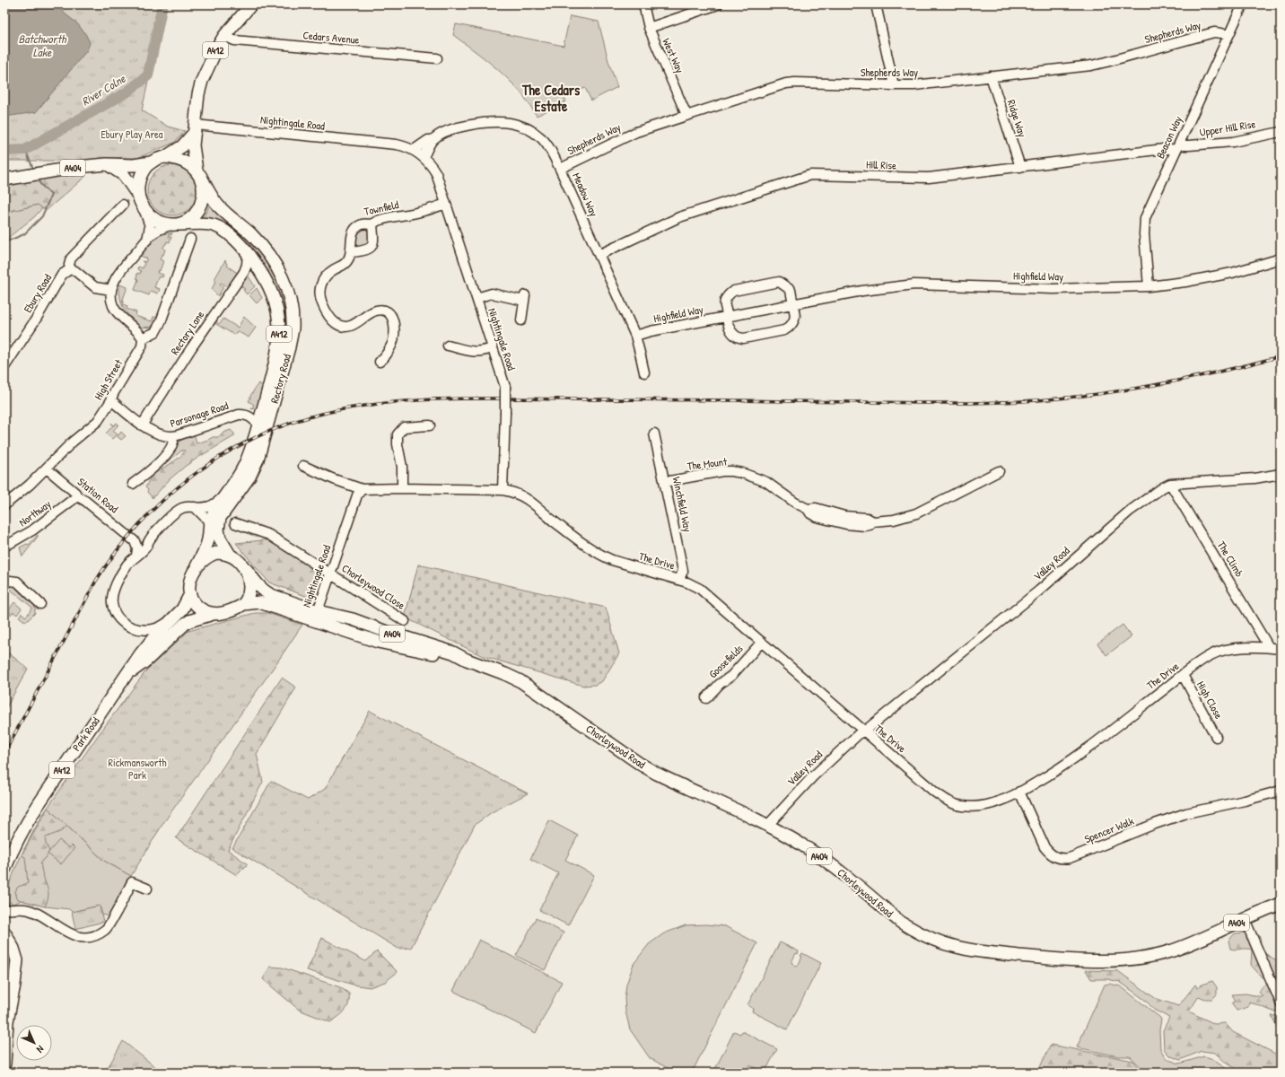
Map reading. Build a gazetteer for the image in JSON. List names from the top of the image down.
{
  "streets": {
    "main road": [
      "A412",
      "A404",
      "Rectory Road",
      "Park Road",
      "Chorleywood Road"
    ],
    "street": [
      "Shepherds Way",
      "Cedars Avenue",
      "West Way",
      "Ridge Way",
      "Nightingale Road",
      "Upper Hill Rise",
      "Beacon Way",
      "Hill Rise",
      "Meadow Way",
      "Townfield",
      "Highfield Way",
      "Ebury Road",
      "Rectory Lane",
      "High Street",
      "Parsonage Road",
      "The Mount",
      "Station Road",
      "Winchfield Way",
      "Northway",
      "The Climb",
      "The Drive",
      "Valley Road",
      "Chorleywood Close",
      "Goosefields",
      "High Close",
      "Spencer Walk"
    ]
  },
  "crossings": [
    ["Shepherds Way", "West Way"],
    ["Shepherds Way", "Ridge Way"],
    ["Shepherds Way", "Beacon Way"],
    ["Shepherds Way", "Meadow Way"],
    ["Cedars Avenue", "A412"],
    ["A412", "Nightingale Road"],
    ["A412", "A404"],
    ["A412", "Rectory Road"],
    ["Ridge Way", "Hill Rise"],
    ["Nightingale Road", "A404"],
    ["Nightingale Road", "Meadow Way"],
    ["Nightingale Road", "Townfield"],
    ["Nightingale Road", "The Drive"],
    ["Nightingale Road", "Chorleywood Close"],
    ["Nightingale Road", "Chorleywood Road"],
    ["Upper Hill Rise", "Beacon Way"],
    ["Upper Hill Rise", "Hill Rise"],
    ["Beacon Way", "Hill Rise"],
    ["Beacon Way", "Highfield Way"],
    ["Hill Rise", "Meadow Way"],
    ["A404", "Rectory Road"],
    ["A404", "Park Road"],
    ["A404", "Chorleywood Road"],
    ["Meadow Way", "Highfield Way"],
    ["Rectory Lane", "Rectory Road"],
    ["Rectory Lane", "Parsonage Road"],
    ["Rectory Road", "Parsonage Road"],
    ["Rectory Road", "Park Road"],
    ["High Street", "Parsonage Road"],
    ["High Street", "Station Road"],
    ["The Mount", "Winchfield Way"],
    ["Station Road", "Northway"],
    ["Winchfield Way", "The Drive"],
    ["The Climb", "The Drive"],
    ["The Climb", "Valley Road"],
    ["The Drive", "Valley Road"],
    ["The Drive", "Goosefields"],
    ["The Drive", "High Close"],
    ["The Drive", "Spencer Walk"],
    ["Valley Road", "Chorleywood Road"]
  ],
  "districts": ["The Cedars Estate"],
  "water": ["Batchworth Lake", "River Colne"],
  "parks": ["Ebury Play Area", "Rickmansworth Park"],
  "north": "bottom right"
}
